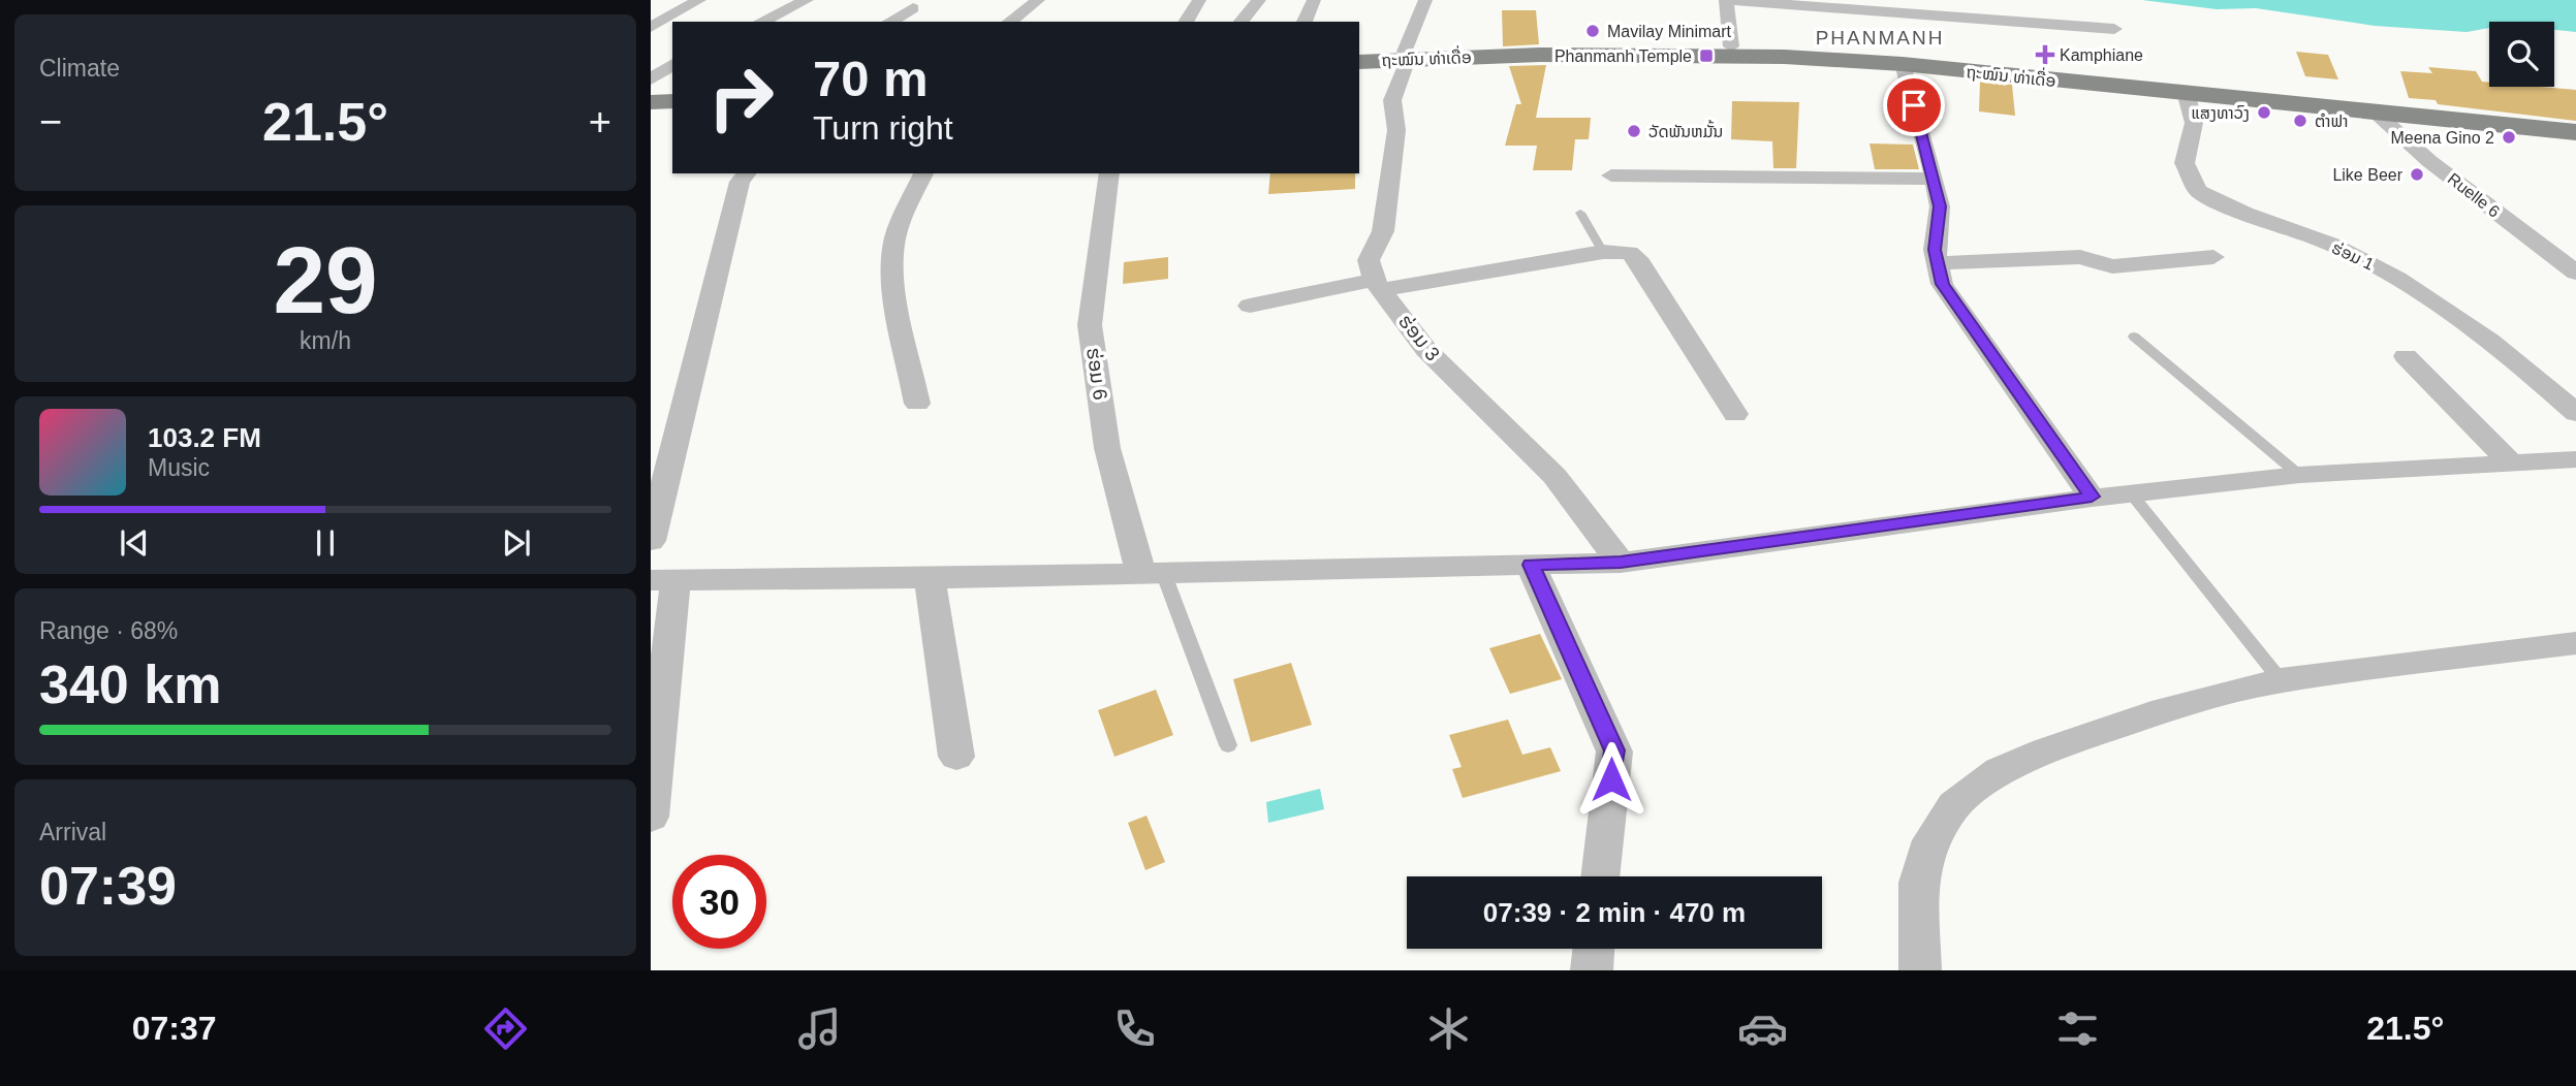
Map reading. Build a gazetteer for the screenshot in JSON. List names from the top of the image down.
{
  "streets": {
    "main road": ["ຖະໝົນ ທ່າເດື່ອ"],
    "street": [
      "Ruelle 6",
      "ຮ່ອມ 1",
      "ຮ່ອມ 3",
      "ຮ່ອມ 6"
    ]
  },
  "crossings": [
    ["ຖະໝົນ ທ່າເດື່ອ", "Ruelle 6"],
    ["ຖະໝົນ ທ່າເດື່ອ", "ຮ່ອມ 1"]
  ],
  "districts": ["PHANMANH"],
  "places": {
    "other": [
      "Mavilay Minimart",
      "ແສງທາວົງ",
      "ຕຳຟາ",
      "ວັດພັນຫມັ້ນ",
      "Meena Gino 2",
      "Like Beer"
    ],
    "health": ["Kamphiane"],
    "transit": ["Phanmanh Temple"]
  },
  "page": {
    "tile": [
      "Climate",
      ["29", "km/h"],
      ["Range · 68%", "340 km"],
      ["Arrival", "07:39"]
    ],
    "turn": ["70 m", "Turn right"],
    "heat": ["−", "21.5°", "+"],
    "song": ["103.2 FM", "Music"],
    "limit": "30",
    "trip": "07:39 · 2 min · 470 m",
    "tabs": ["07:37", "21.5°"]
  }
}
